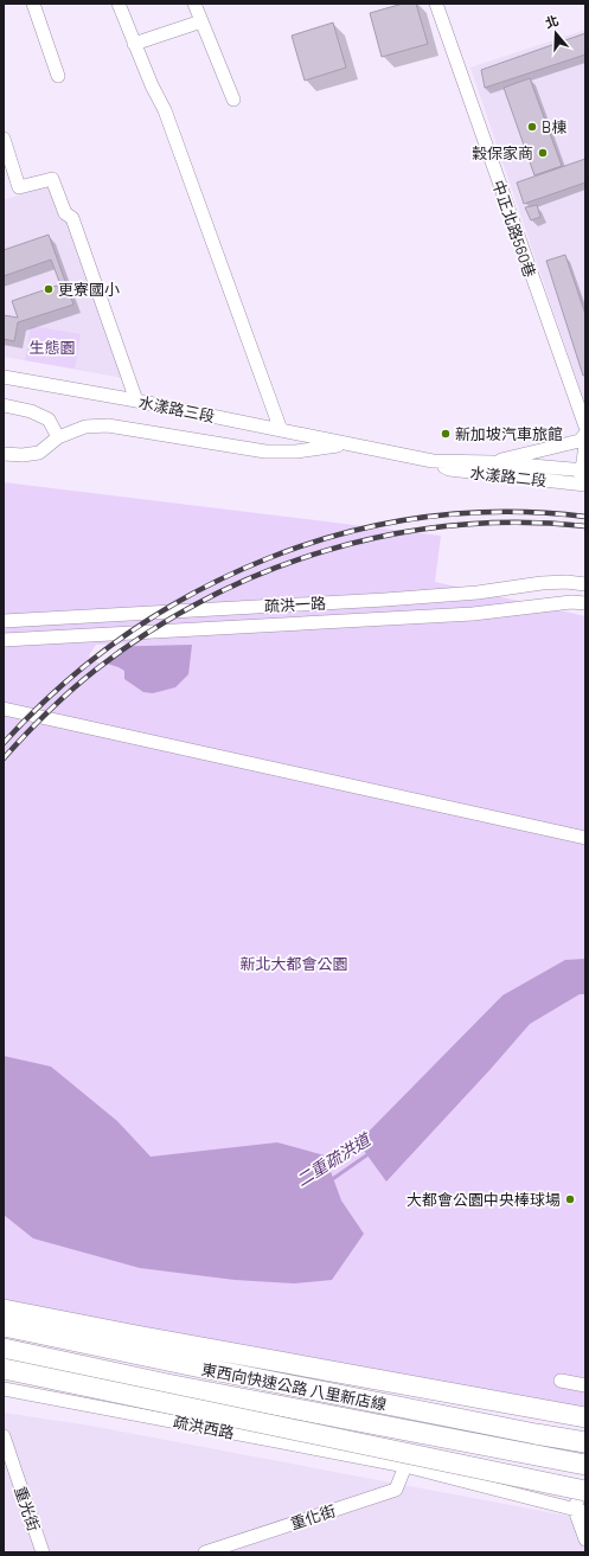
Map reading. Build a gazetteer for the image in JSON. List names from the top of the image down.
{
  "streets": {
    "highway": ["東西向快速公路 八里新店線"],
    "street": [
      "中正北路560巷",
      "水漾路三段",
      "水漾路二段",
      "疏洪一路",
      "疏洪西路",
      "重光街",
      "重化街"
    ]
  },
  "crossings": [
    ["水漾路三段", "水漾路二段"],
    ["疏洪西路", "重化街"]
  ],
  "water": ["二重疏洪道"],
  "parks": ["生態園", "新北大都會公園"],
  "places": [
    "B棟",
    "穀保家商",
    "更寮國小",
    "新加坡汽車旅館",
    "大都會公園中央棒球場"
  ],
  "north": "top"
}
